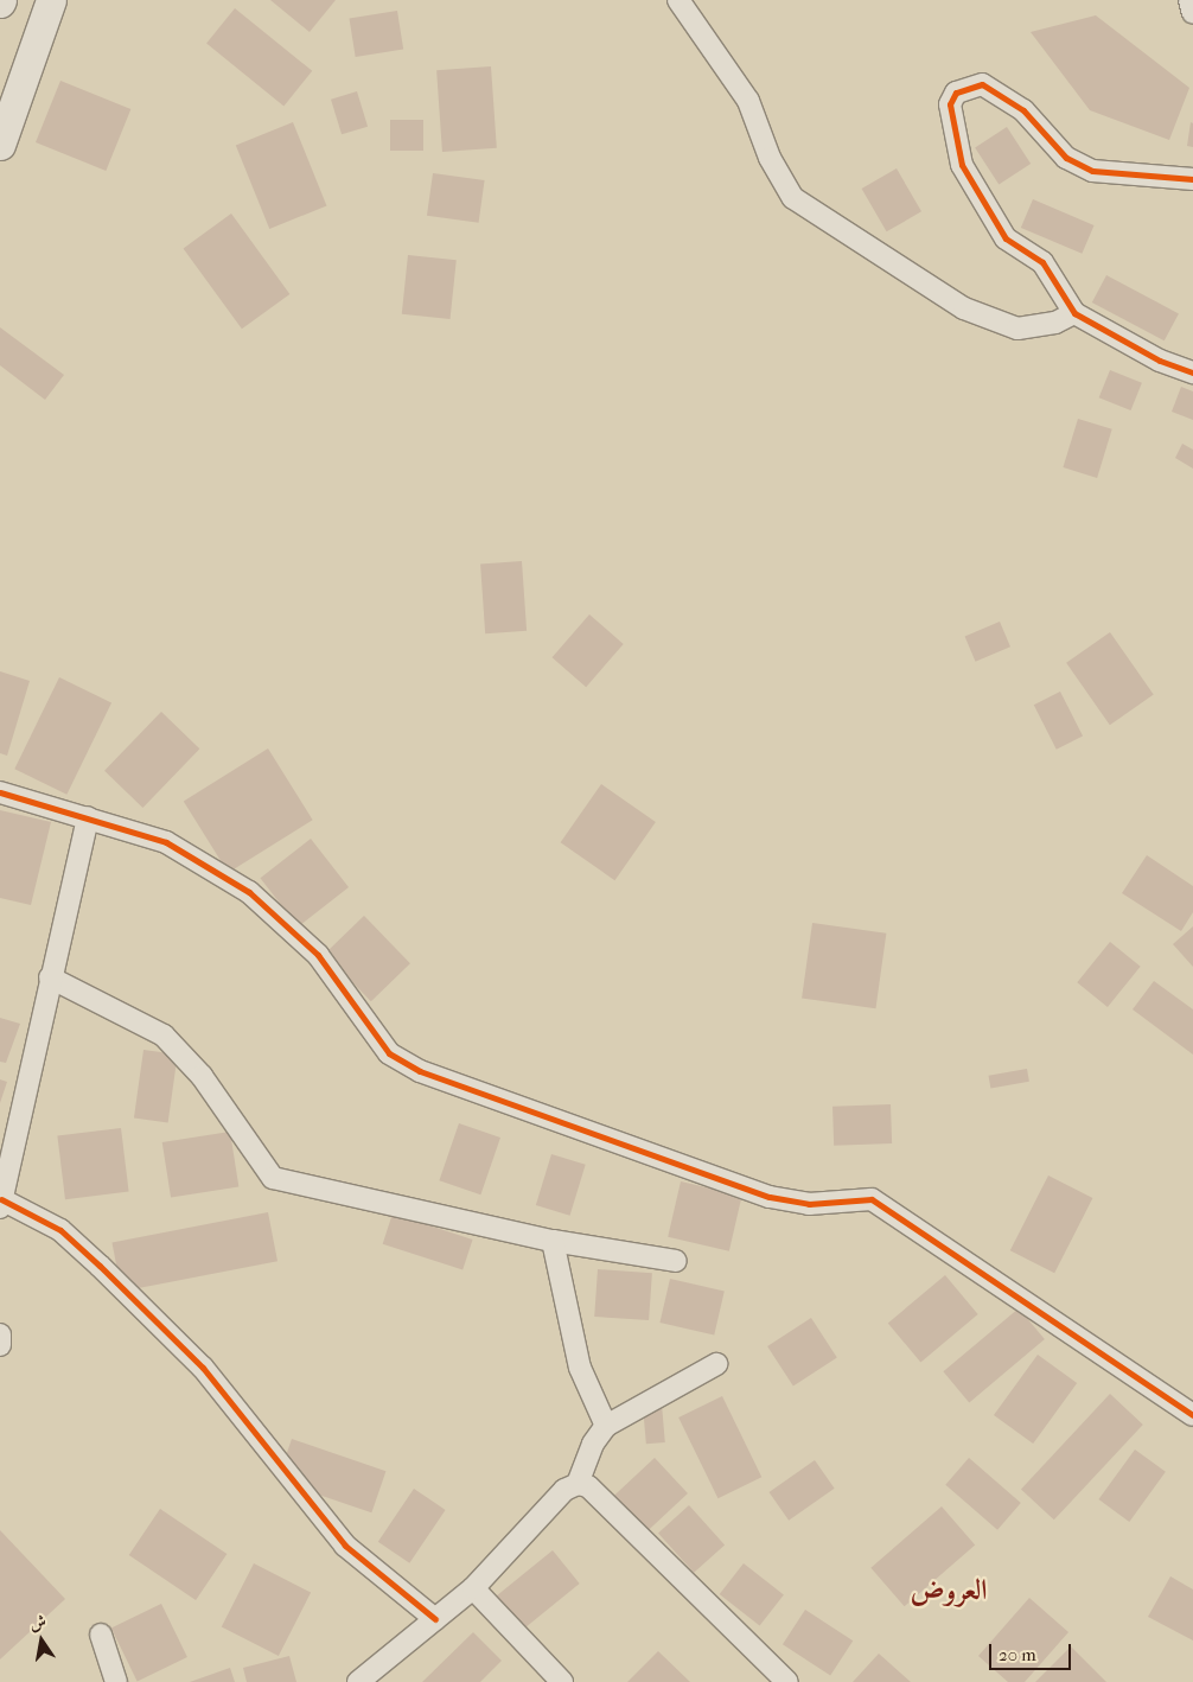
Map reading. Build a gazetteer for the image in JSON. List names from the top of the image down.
{
  "districts": ["العروض"],
  "scale_bar": "20 m",
  "north": "top"
}
